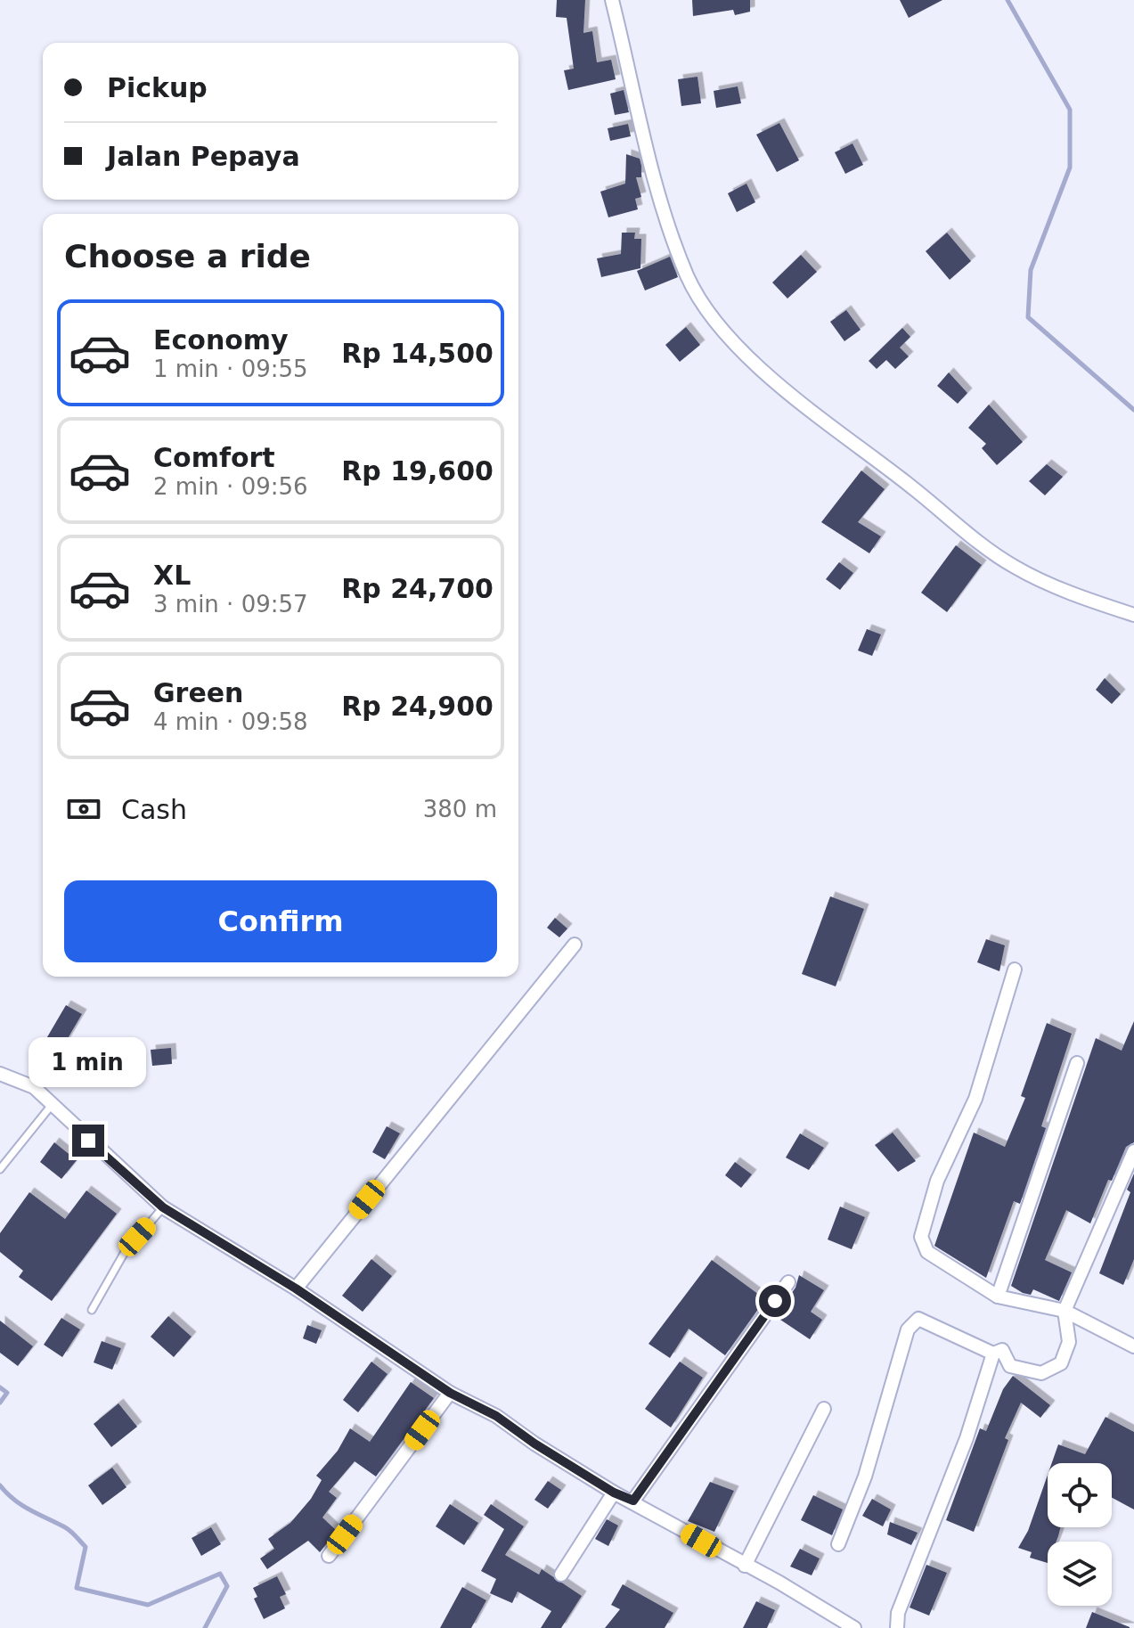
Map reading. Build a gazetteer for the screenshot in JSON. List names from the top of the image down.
{
  "page": {
    "banner": ["Pickup", "Jalan Pepaya"],
    "heading": "Choose a ride",
    "list": [
      {
        "name": "Economy",
        "note": "1 min · 09:55",
        "value": "Rp 14,500"
      },
      {
        "name": "Comfort",
        "note": "2 min · 09:56",
        "value": "Rp 19,600"
      },
      {
        "name": "XL",
        "note": "3 min · 09:57",
        "value": "Rp 24,700"
      },
      {
        "name": "Green",
        "note": "4 min · 09:58",
        "value": "Rp 24,900"
      }
    ],
    "pay": ["Cash", "380 m"],
    "buttons": "Confirm",
    "bubble": "1 min"
  }
}
